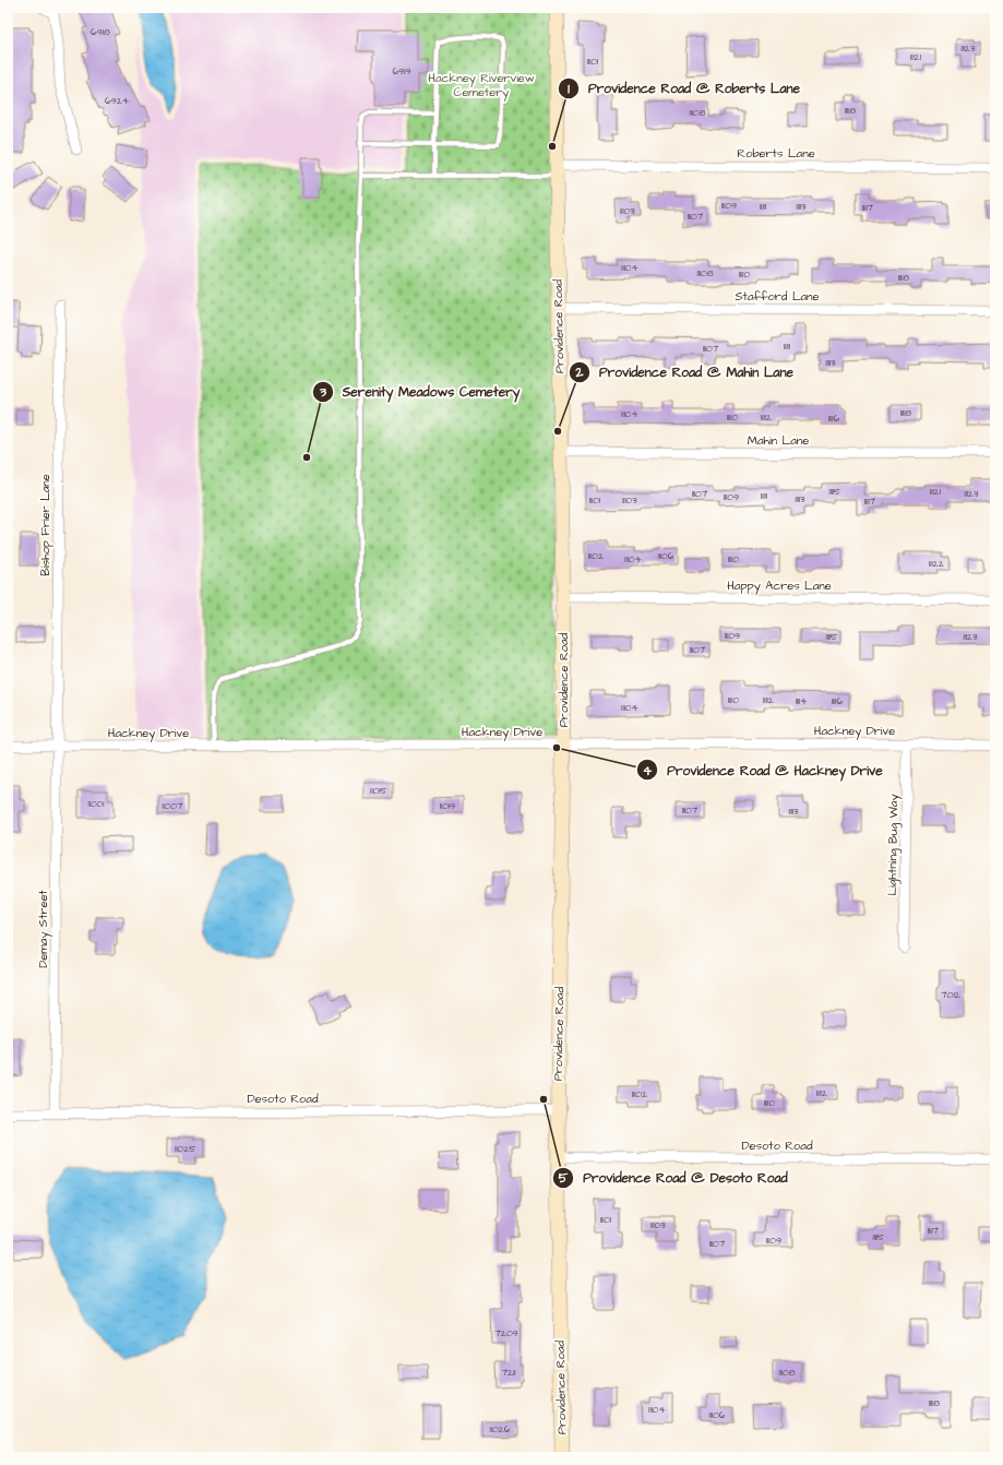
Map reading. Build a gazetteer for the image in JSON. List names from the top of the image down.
{
  "streets": {
    "street": [
      "Roberts Lane",
      "Stafford Lane",
      "Providence Road",
      "Mahin Lane",
      "Bishop Frier Lane",
      "Happy Acres Lane",
      "Hackney Drive",
      "Lightning Bug Way",
      "Demay Street",
      "Desoto Road"
    ]
  },
  "crossings": [
    ["Roberts Lane", "Providence Road"],
    ["Stafford Lane", "Providence Road"],
    ["Providence Road", "Mahin Lane"],
    ["Providence Road", "Happy Acres Lane"],
    ["Providence Road", "Hackney Drive"],
    ["Providence Road", "Desoto Road"],
    ["Bishop Frier Lane", "Hackney Drive"],
    ["Bishop Frier Lane", "Demay Street"],
    ["Hackney Drive", "Lightning Bug Way"],
    ["Hackney Drive", "Demay Street"],
    ["Demay Street", "Desoto Road"]
  ],
  "parks": ["Hackney Riverview Cemetery"],
  "places": [
    "Providence Road @ Roberts Lane",
    "Providence Road @ Mahin Lane",
    "Serenity Meadows Cemetery",
    "Providence Road @ Hackney Drive",
    "Providence Road @ Desoto Road"
  ],
  "house_numbers": [
    "6918",
    "11123",
    "11121",
    "11101",
    "6919",
    "6924",
    "11118",
    "11108",
    "11109",
    "11111",
    "11113",
    "11117",
    "11103",
    "11107",
    "11104",
    "11108",
    "11110",
    "11118",
    "11111",
    "11107",
    "11113",
    "11118",
    "11104",
    "11110",
    "11112",
    "11116",
    "11115",
    "11121",
    "11107",
    "11123",
    "11111",
    "11109",
    "11113",
    "11101",
    "11103",
    "11117",
    "11102",
    "11106",
    "11104",
    "11110",
    "11122",
    "11109",
    "11115",
    "11123",
    "11107",
    "11110",
    "11112",
    "11114",
    "11116",
    "11104",
    "11015",
    "11001",
    "11007",
    "11019",
    "11107",
    "11113",
    "7012",
    "11112",
    "11102",
    "11110",
    "11025",
    "11101",
    "11103",
    "11117",
    "11115",
    "11109",
    "11107",
    "7209",
    "7211",
    "11108",
    "11118",
    "11104",
    "11106",
    "11026"
  ]
}
